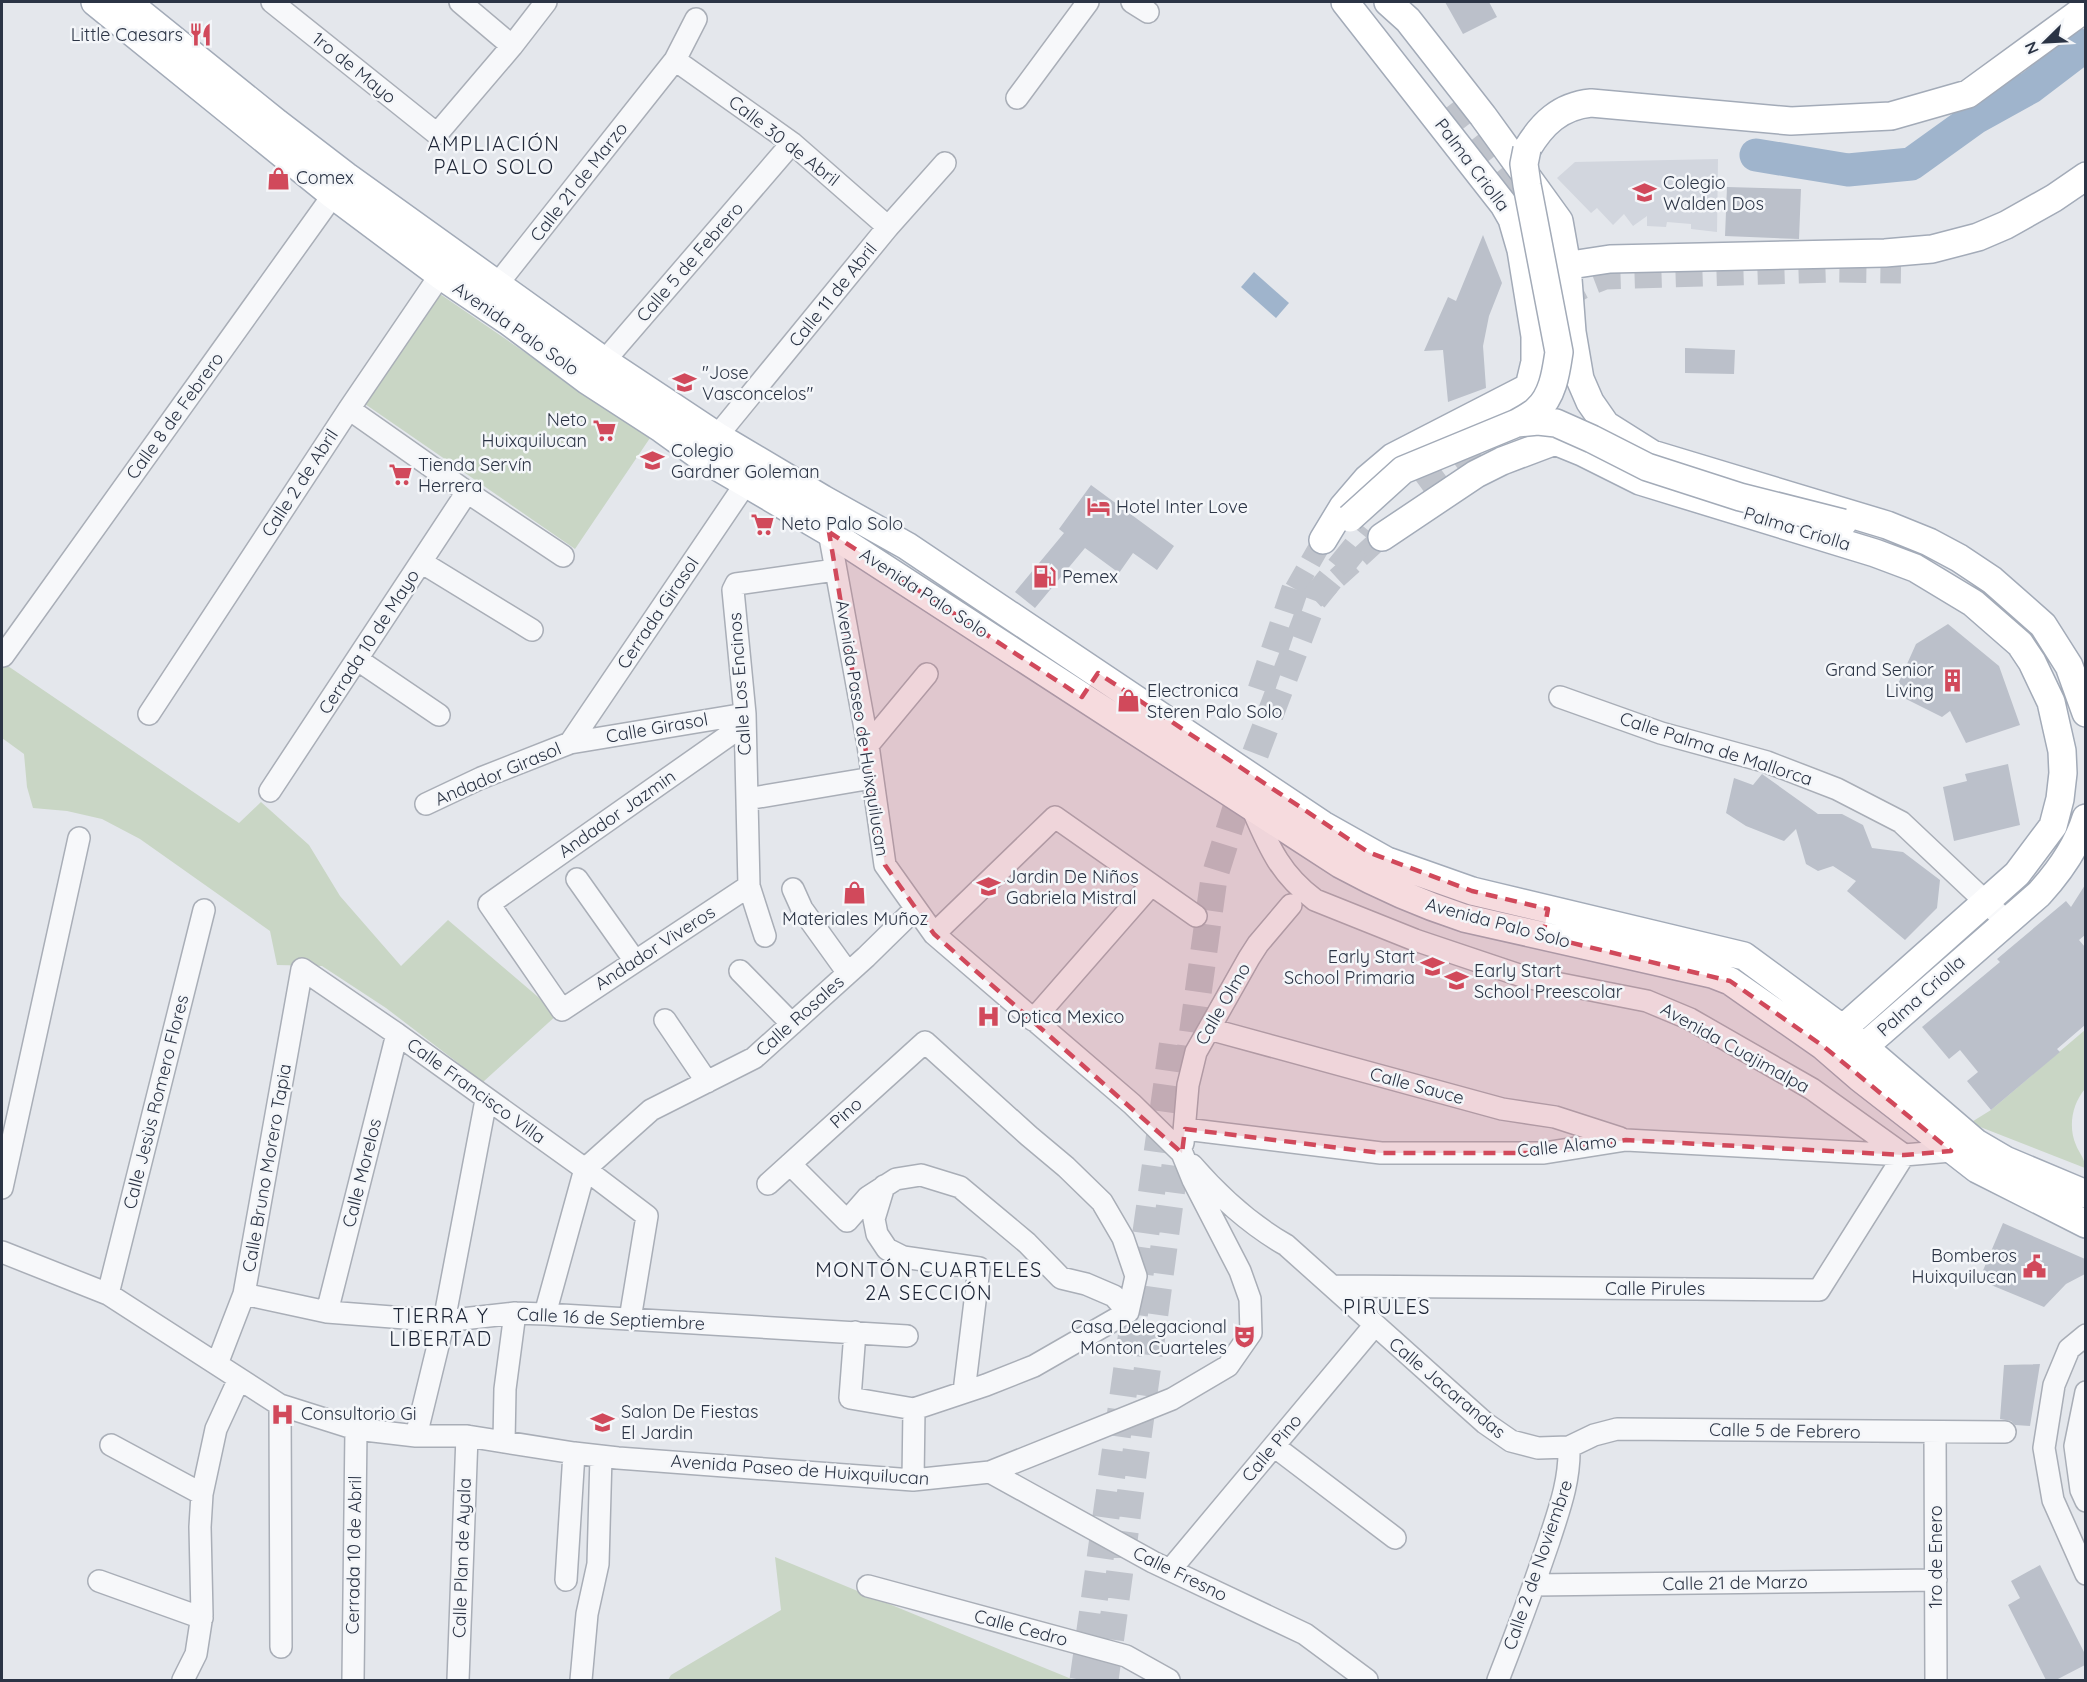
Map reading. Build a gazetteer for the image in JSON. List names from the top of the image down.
{
  "streets": {
    "main road": ["Palma Criolla", "Avenida Palo Solo"],
    "street": [
      "1ro de Mayo",
      "Calle 30 de Abril",
      "Calle 21 de Marzo",
      "Calle 5 de Febrero",
      "Calle 11 de Abril",
      "Calle 8 de Febrero",
      "Calle 2 de Abril",
      "Cerrada Girasol",
      "Cerrada 10 de Mayo",
      "Calle Los Encinos",
      "Calle Girasol",
      "Avenida Paseo de Huixquilucan",
      "Calle Palma de Mallorca",
      "Andador Girasol",
      "Andador Jazmin",
      "Andador Viveros",
      "Calle Olmo",
      "Calle Rosales",
      "Avenida Cuajimalpa",
      "Calle Sauce",
      "Calle Francisco Villa",
      "Calle Jesùs Romero Flores",
      "Pino",
      "Calle Alamo",
      "Calle Bruno Morero Tapia",
      "Calle Morelos",
      "Calle Pirules",
      "Calle 16 de Septiembre",
      "Calle Jacarandas",
      "Calle Pino",
      "Cerrada 10 de Abril",
      "1ro de Enero",
      "Calle Plan de Ayala",
      "Calle 2 de Noviembre",
      "Calle Fresno",
      "Calle Cedro"
    ]
  },
  "crossings": [
    ["Calle 30 de Abril", "Calle 21 de Marzo"],
    ["Calle 30 de Abril", "Calle 5 de Febrero"],
    ["Calle 30 de Abril", "Calle 11 de Abril"],
    ["Palma Criolla", "Avenida Palo Solo"],
    ["Palma Criolla", "Calle Palma de Mallorca"],
    ["Calle 21 de Marzo", "Avenida Palo Solo"],
    ["Calle 21 de Marzo", "1ro de Enero"],
    ["Calle 21 de Marzo", "Calle 2 de Noviembre"],
    ["Calle 5 de Febrero", "Avenida Palo Solo"],
    ["Calle 5 de Febrero", "Calle Jacarandas"],
    ["Calle 5 de Febrero", "1ro de Enero"],
    ["Calle 5 de Febrero", "Calle 2 de Noviembre"],
    ["Calle 11 de Abril", "Avenida Palo Solo"],
    ["Avenida Palo Solo", "Calle 8 de Febrero"],
    ["Avenida Palo Solo", "Calle 2 de Abril"],
    ["Avenida Palo Solo", "Cerrada Girasol"],
    ["Avenida Palo Solo", "Avenida Paseo de Huixquilucan"],
    ["Avenida Palo Solo", "Avenida Cuajimalpa"],
    ["Cerrada Girasol", "Calle Girasol"],
    ["Cerrada Girasol", "Andador Girasol"],
    ["Calle Los Encinos", "Calle Girasol"],
    ["Calle Los Encinos", "Avenida Paseo de Huixquilucan"],
    ["Calle Los Encinos", "Andador Jazmin"],
    ["Calle Los Encinos", "Andador Viveros"],
    ["Calle Girasol", "Andador Girasol"],
    ["Calle Girasol", "Andador Jazmin"],
    ["Avenida Paseo de Huixquilucan", "Calle Olmo"],
    ["Avenida Paseo de Huixquilucan", "Calle Rosales"],
    ["Avenida Paseo de Huixquilucan", "Calle Jesùs Romero Flores"],
    ["Avenida Paseo de Huixquilucan", "Calle Bruno Morero Tapia"],
    ["Avenida Paseo de Huixquilucan", "Calle Jacarandas"],
    ["Avenida Paseo de Huixquilucan", "Cerrada 10 de Abril"],
    ["Avenida Paseo de Huixquilucan", "Calle Plan de Ayala"],
    ["Avenida Paseo de Huixquilucan", "Calle Fresno"],
    ["Andador Jazmin", "Andador Viveros"],
    ["Calle Olmo", "Calle Sauce"],
    ["Calle Olmo", "Calle Alamo"],
    ["Calle Olmo", "Calle Jacarandas"],
    ["Calle Rosales", "Calle Francisco Villa"],
    ["Avenida Cuajimalpa", "Calle Alamo"],
    ["Avenida Cuajimalpa", "Calle Pirules"],
    ["Calle Sauce", "Calle Alamo"],
    ["Calle Francisco Villa", "Calle Bruno Morero Tapia"],
    ["Calle Francisco Villa", "Calle Morelos"],
    ["Calle Francisco Villa", "Calle 16 de Septiembre"],
    ["Calle Alamo", "Calle Pirules"],
    ["Calle Bruno Morero Tapia", "Calle 16 de Septiembre"],
    ["Calle Morelos", "Calle 16 de Septiembre"],
    ["Calle Pirules", "Calle Jacarandas"],
    ["Calle Jacarandas", "Calle Pino"],
    ["Calle Jacarandas", "Calle 2 de Noviembre"],
    ["Calle Pino", "Calle Fresno"]
  ],
  "districts": [
    "AMPLIACIÓN PALO SOLO",
    "MONTÓN CUARTELES 2A SECCIÓN",
    "PIRULES",
    "TIERRA Y LIBERTAD"
  ],
  "places": {
    "restaurant": ["Little Caesars"],
    "shop": ["Comex", "Electronica Steren Palo Solo", "Materiales Muñoz"],
    "school or university": [
      "Colegio Walden Dos",
      "\"Jose Vasconcelos\"",
      "Colegio Gardner Goleman",
      "Jardin De Niños Gabriela Mistral",
      "Early Start School Primaria",
      "Early Start School Preescolar",
      "Salon De Fiestas El Jardin"
    ],
    "supermarket": ["Neto Huixquilucan", "Tienda Servín Herrera", "Neto Palo Solo"],
    "hotel": ["Hotel Inter Love"],
    "fuel station": ["Pemex"],
    "building": ["Grand Senior Living"],
    "hospital": ["Optica Mexico", "Consultorio Gi"],
    "public building": ["Bomberos Huixquilucan"],
    "theatre": ["Casa Delegacional Monton Cuarteles"]
  },
  "north": "bottom left"
}
